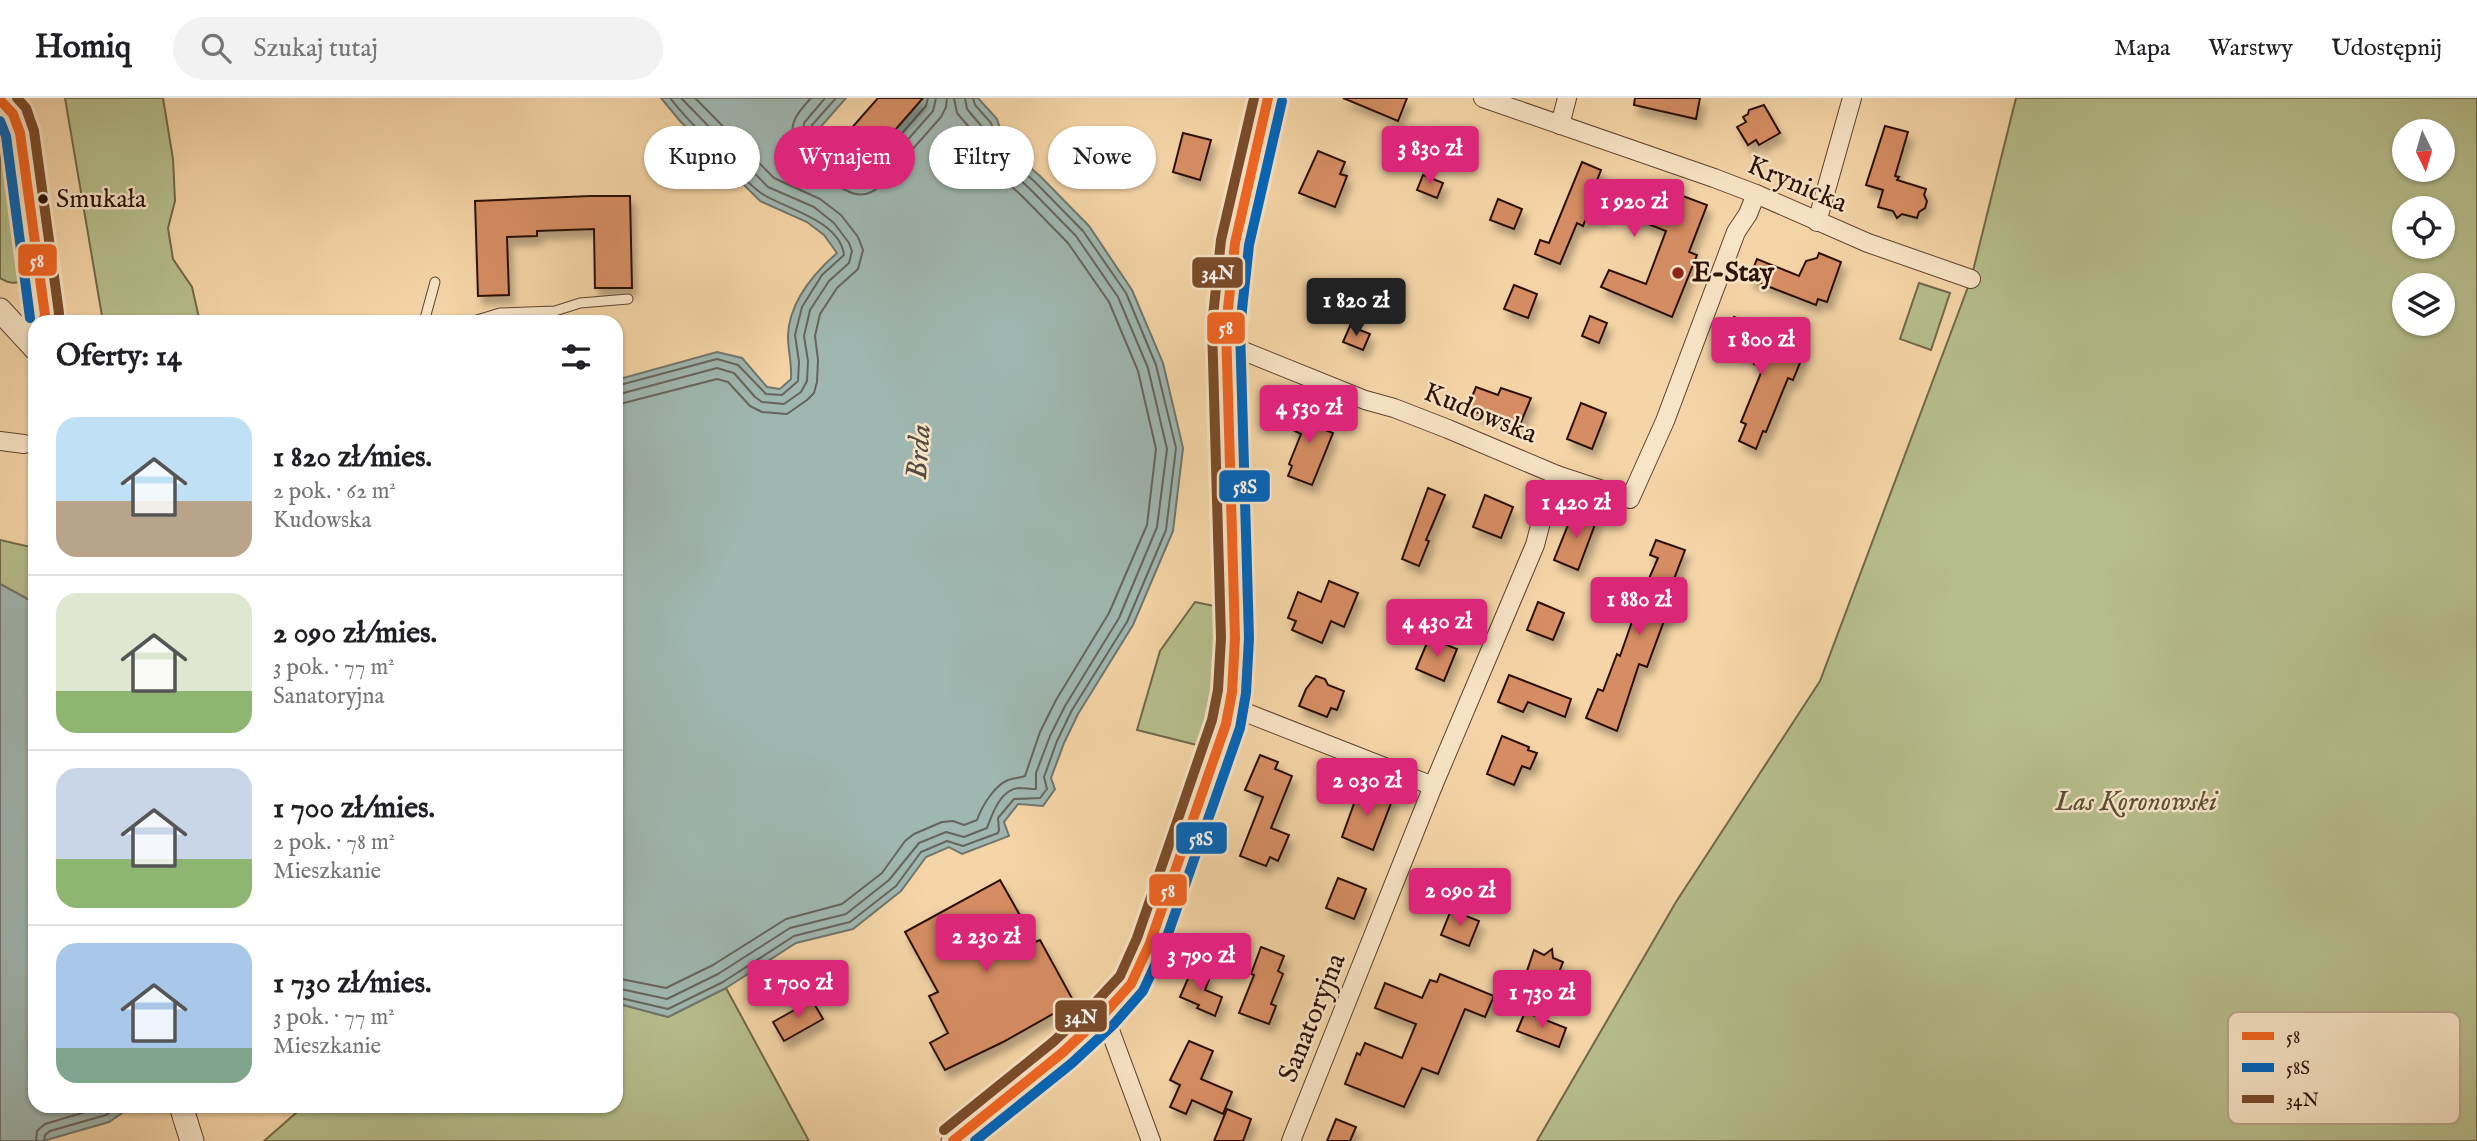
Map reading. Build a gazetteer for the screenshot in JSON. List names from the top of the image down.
{
  "streets": {
    "street": ["Krynicka", "Kudowska", "Sanatoryjna"]
  },
  "crossings": [
    ["Kudowska", "Sanatoryjna"]
  ],
  "water": ["Brda"],
  "parks": ["Las Koronowski"],
  "places": ["Smukała", "E-Stay"],
  "lines": ["transit line 58", "transit line 34N", "transit line 58S"],
  "legend": ["58", "58S", "34N"],
  "north": "bottom",
  "page": {
    "header": "Homiq",
    "search": "Szukaj tutaj",
    "nav": ["Mapa", "Warstwy", "Udostępnij"],
    "price": [
      "3 830 zł",
      "1 920 zł",
      "1 820 zł",
      "1 800 zł",
      "4 530 zł",
      "1 420 zł",
      "1 880 zł",
      "4 430 zł",
      "2 030 zł",
      "2 090 zł",
      "2 230 zł",
      "3 790 zł",
      "1 700 zł",
      "1 730 zł"
    ],
    "chip": [
      "Kupno",
      "Wynajem",
      "Filtry",
      "Nowe"
    ],
    "heading": "Oferty: 14",
    "list": [
      {
        "name": "1 820 zł/mies.",
        "note": "2 pok. · 62 m² · Kudowska"
      },
      {
        "name": "2 090 zł/mies.",
        "note": "3 pok. · 77 m² · Sanatoryjna"
      },
      {
        "name": "1 700 zł/mies.",
        "note": "2 pok. · 78 m² · Mieszkanie"
      },
      {
        "name": "1 730 zł/mies.",
        "note": "3 pok. · 77 m² · Mieszkanie"
      }
    ]
  }
}
